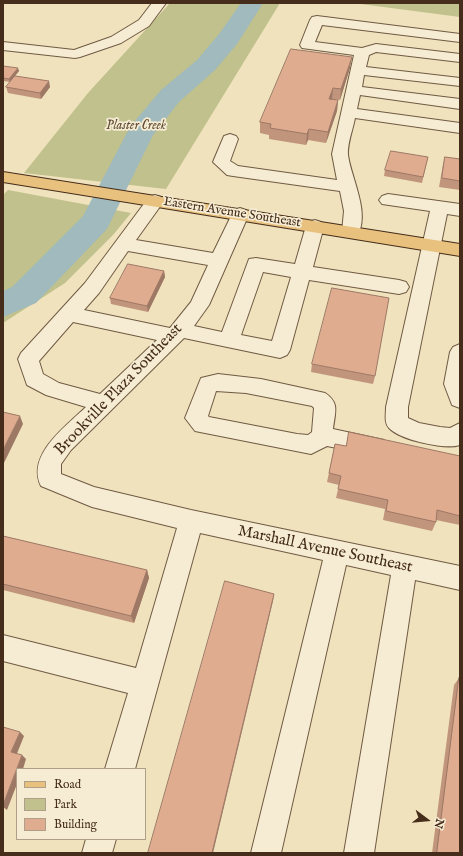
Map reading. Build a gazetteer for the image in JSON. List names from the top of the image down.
{
  "streets": {
    "main road": ["Eastern Avenue Southeast"],
    "street": ["Brookville Plaza Southeast", "Marshall Avenue Southeast"]
  },
  "crossings": [
    ["Eastern Avenue Southeast", "Brookville Plaza Southeast"],
    ["Brookville Plaza Southeast", "Marshall Avenue Southeast"]
  ],
  "parks": ["Plaster Creek"],
  "legend": ["Road", "Park", "Building"],
  "north": "right"
}
